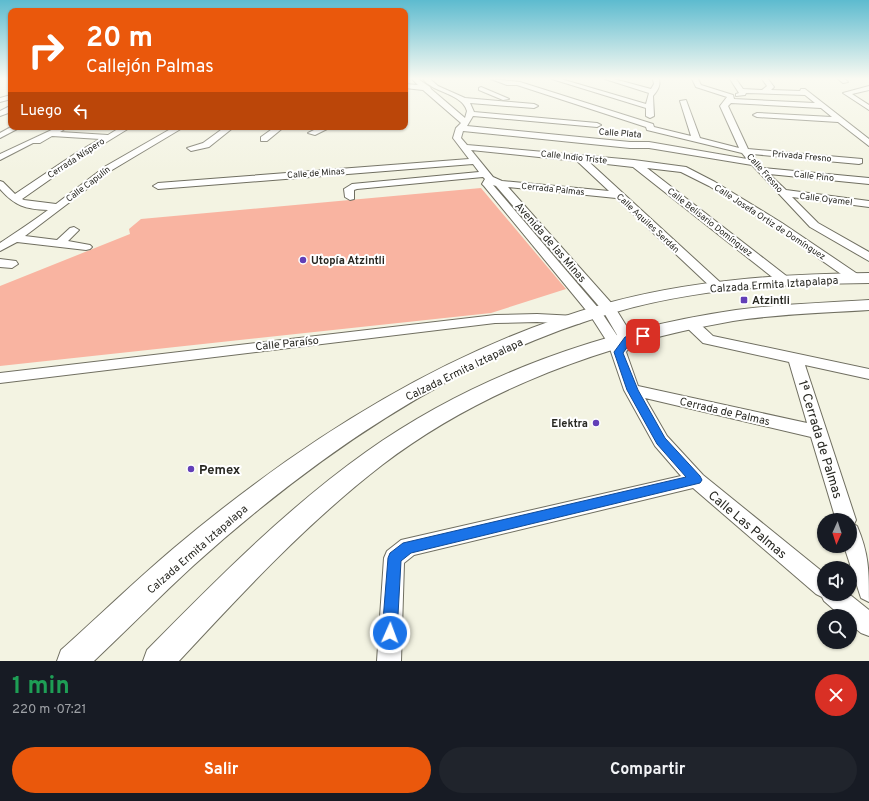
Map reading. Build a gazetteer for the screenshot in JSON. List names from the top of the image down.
{
  "streets": {
    "main road": ["Calzada Ermita Iztapalapa"],
    "street": [
      "Calle Plata",
      "Privada Fresno",
      "Calle Indio Triste",
      "Cerrada Níspero",
      "Calle de Minas",
      "Calle Fresno",
      "Calle Pino",
      "Calle Capulín",
      "Cerrada Palmas",
      "Calle Oyamel",
      "Calle Belisario Domínguez",
      "Calle Josefa Ortiz de Domínguez",
      "Calle Aquiles Serdán",
      "Avenida de las Minas",
      "Calle Paraíso",
      "Cerrada de Palmas",
      "1ª Cerrada de Palmas",
      "Calle Las Palmas"
    ]
  },
  "crossings": [
    ["Calle Plata", "Calle Fresno"],
    ["Calle Plata", "Calle Pino"],
    ["Calle Plata", "Avenida de las Minas"],
    ["Privada Fresno", "Calle Fresno"],
    ["Calle Indio Triste", "Calle Belisario Domínguez"],
    ["Calle Indio Triste", "Calle Josefa Ortiz de Domínguez"],
    ["Calle Indio Triste", "Calle Aquiles Serdán"],
    ["Calle Indio Triste", "Avenida de las Minas"],
    ["Calle de Minas", "Avenida de las Minas"],
    ["Calle Fresno", "Calle Pino"],
    ["Calle Fresno", "Calle Oyamel"],
    ["Cerrada Palmas", "Calle Aquiles Serdán"],
    ["Cerrada Palmas", "Avenida de las Minas"],
    ["Calle Belisario Domínguez", "Calzada Ermita Iztapalapa"],
    ["Calle Josefa Ortiz de Domínguez", "Calzada Ermita Iztapalapa"],
    ["Calle Aquiles Serdán", "Calzada Ermita Iztapalapa"],
    ["Avenida de las Minas", "Calzada Ermita Iztapalapa"],
    ["Avenida de las Minas", "Calle Paraíso"],
    ["Avenida de las Minas", "Calle Las Palmas"],
    ["Calzada Ermita Iztapalapa", "Calle Paraíso"],
    ["Calzada Ermita Iztapalapa", "Calle Las Palmas"],
    ["Calle Paraíso", "Calle Las Palmas"],
    ["Cerrada de Palmas", "1ª Cerrada de Palmas"],
    ["Cerrada de Palmas", "Calle Las Palmas"]
  ],
  "places": {
    "other": ["Utopía Atzintli", "Elektra", "Pemex"],
    "transit": ["Atzintli"]
  },
  "north": "bottom",
  "page": {
    "turn": ["20 m", "Callejón Palmas"],
    "then": "Luego",
    "heading": ["1 min", "220 m · 07:21"],
    "buttons": ["Salir", "Compartir"]
  }
}
